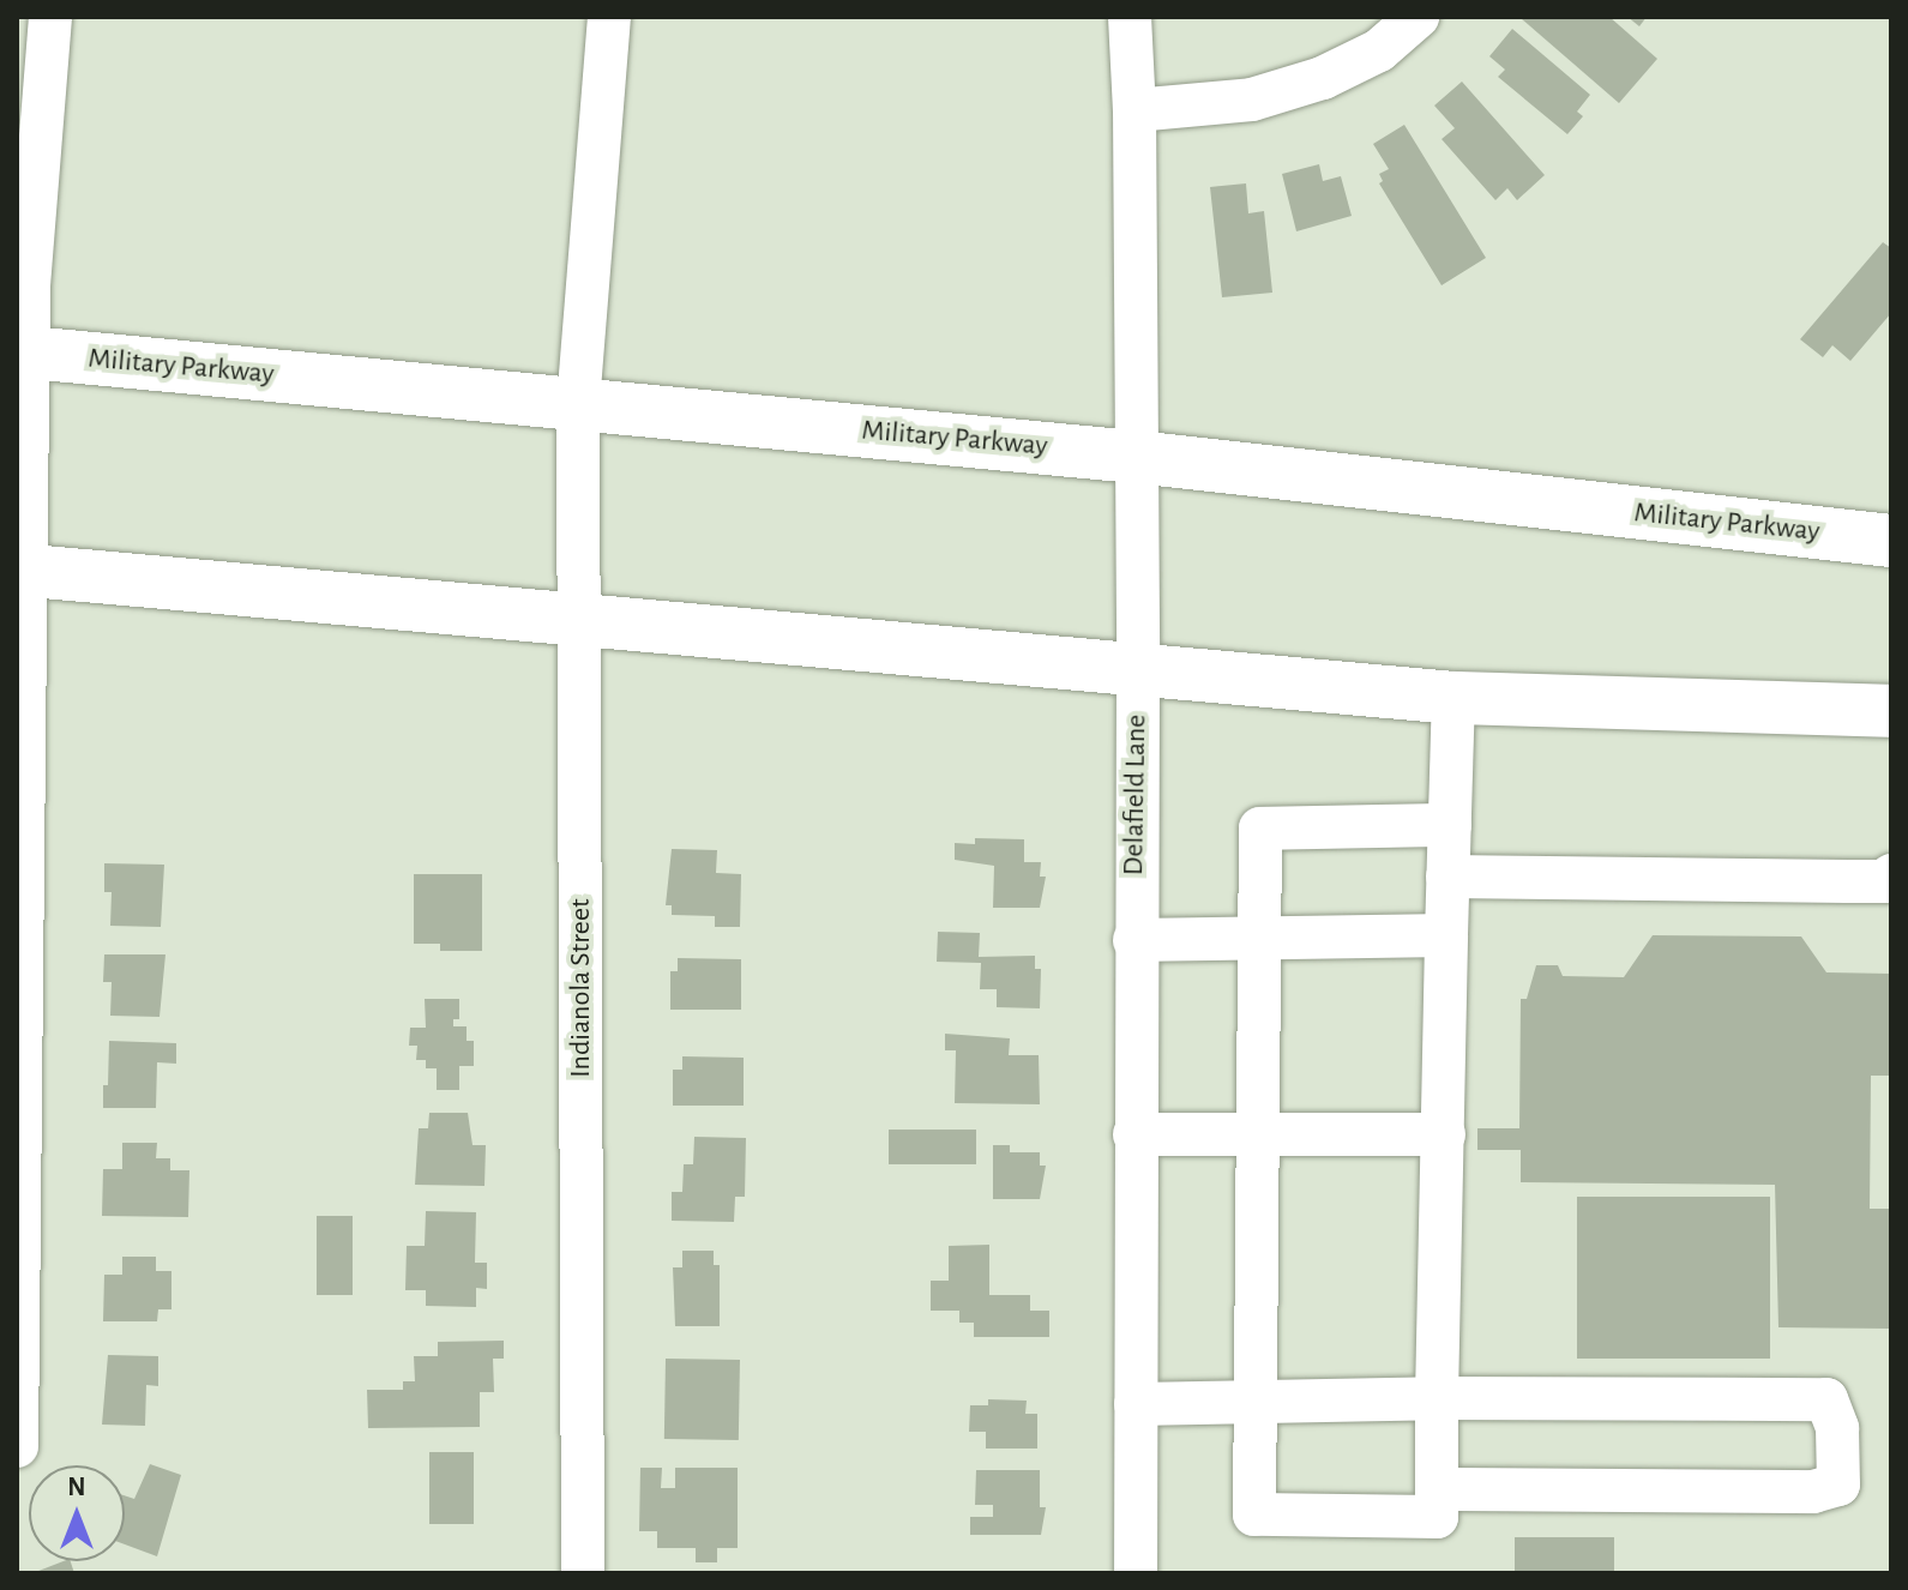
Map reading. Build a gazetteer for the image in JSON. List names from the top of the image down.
{
  "streets": {
    "main road": ["Military Parkway"],
    "street": ["Delafield Lane", "Indianola Street"]
  },
  "crossings": [
    ["Military Parkway", "Delafield Lane"],
    ["Military Parkway", "Indianola Street"]
  ],
  "north": "top"
}
